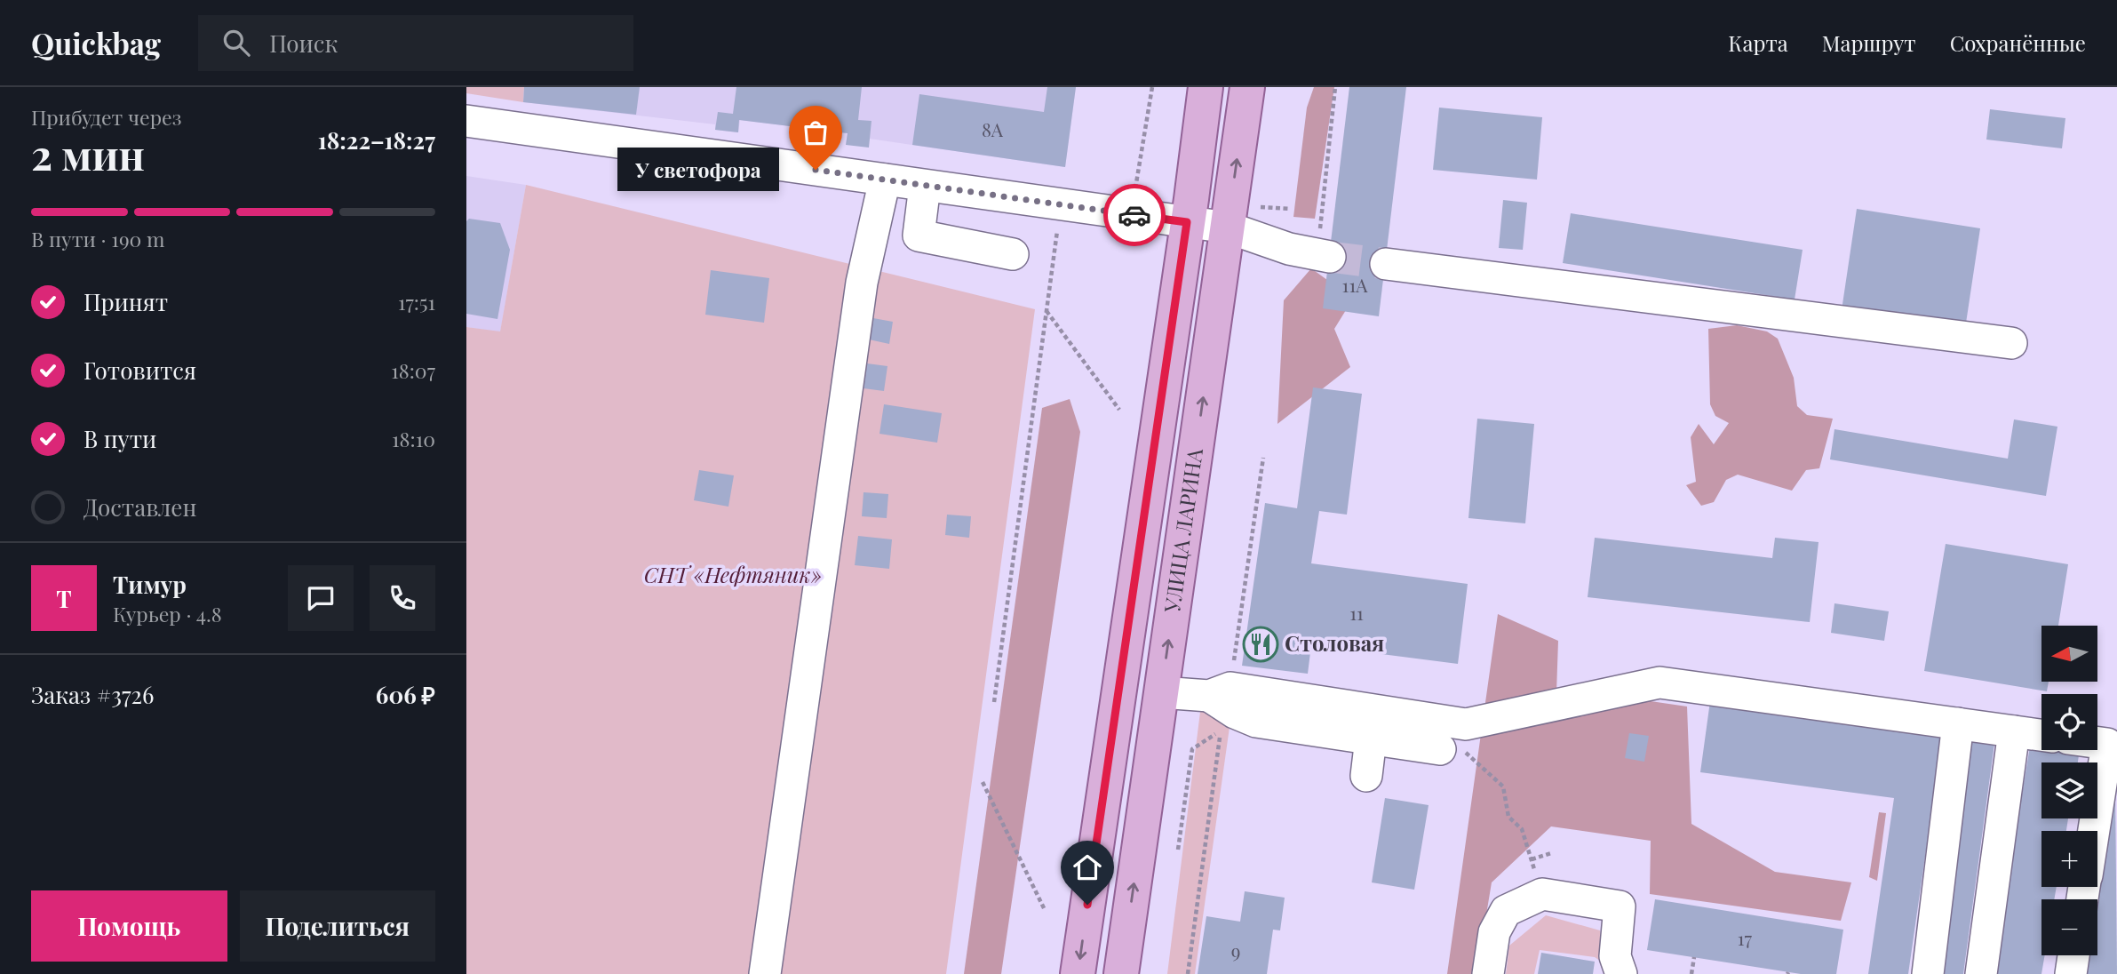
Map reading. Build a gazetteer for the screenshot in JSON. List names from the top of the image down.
{
  "streets": {
    "main road": ["УЛИЦА ЛАРИНА"]
  },
  "parks": ["СНТ «Нефтяник»"],
  "places": {
    "other": ["У светофора"],
    "restaurant": ["Столовая"]
  },
  "house_numbers": [
    "8А",
    "11А",
    "11",
    "17",
    "9"
  ],
  "north": "left",
  "page": {
    "header": "Quickbag",
    "search": "Поиск",
    "nav": ["Карта", "Маршрут", "Сохранённые"],
    "heading": ["2 мин", "Прибудет через", "18:22–18:27"],
    "panel": [
      "Тимур",
      "Курьер · 4.8",
      "Заказ #3726",
      "606 ₽"
    ],
    "bubble": "У светофора",
    "bar": "В пути · 190 m",
    "list": [
      ["Принят", "17:51"],
      ["Готовится", "18:07"],
      ["В пути", "18:10"],
      "Доставлен"
    ],
    "round": "Т",
    "map_buttons": ["+", "−"],
    "buttons": ["Помощь", "Поделиться"]
  }
}
